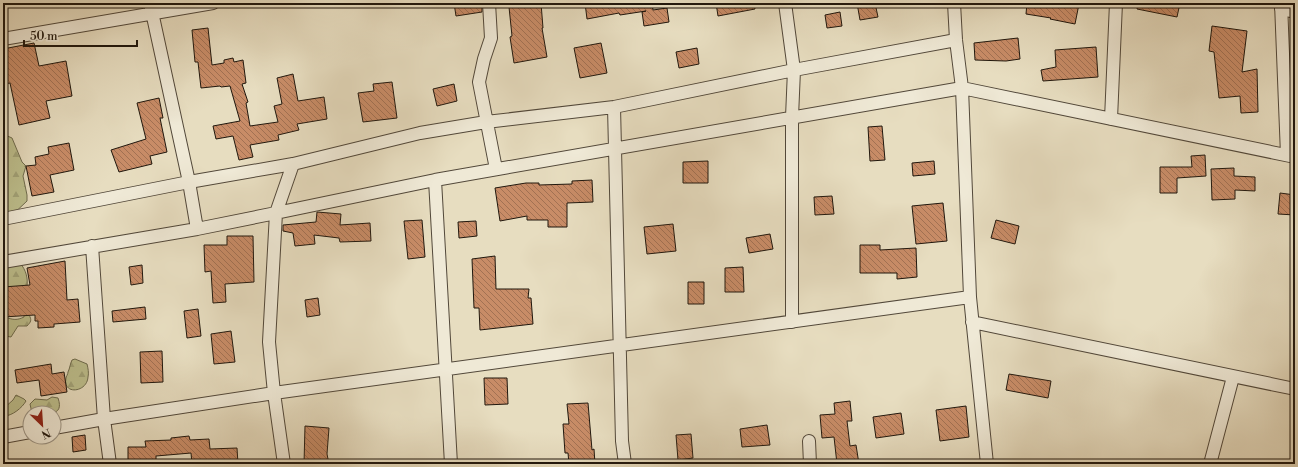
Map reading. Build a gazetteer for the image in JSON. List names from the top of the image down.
{
  "scale_bar": "50 m",
  "north": "bottom right"
}
